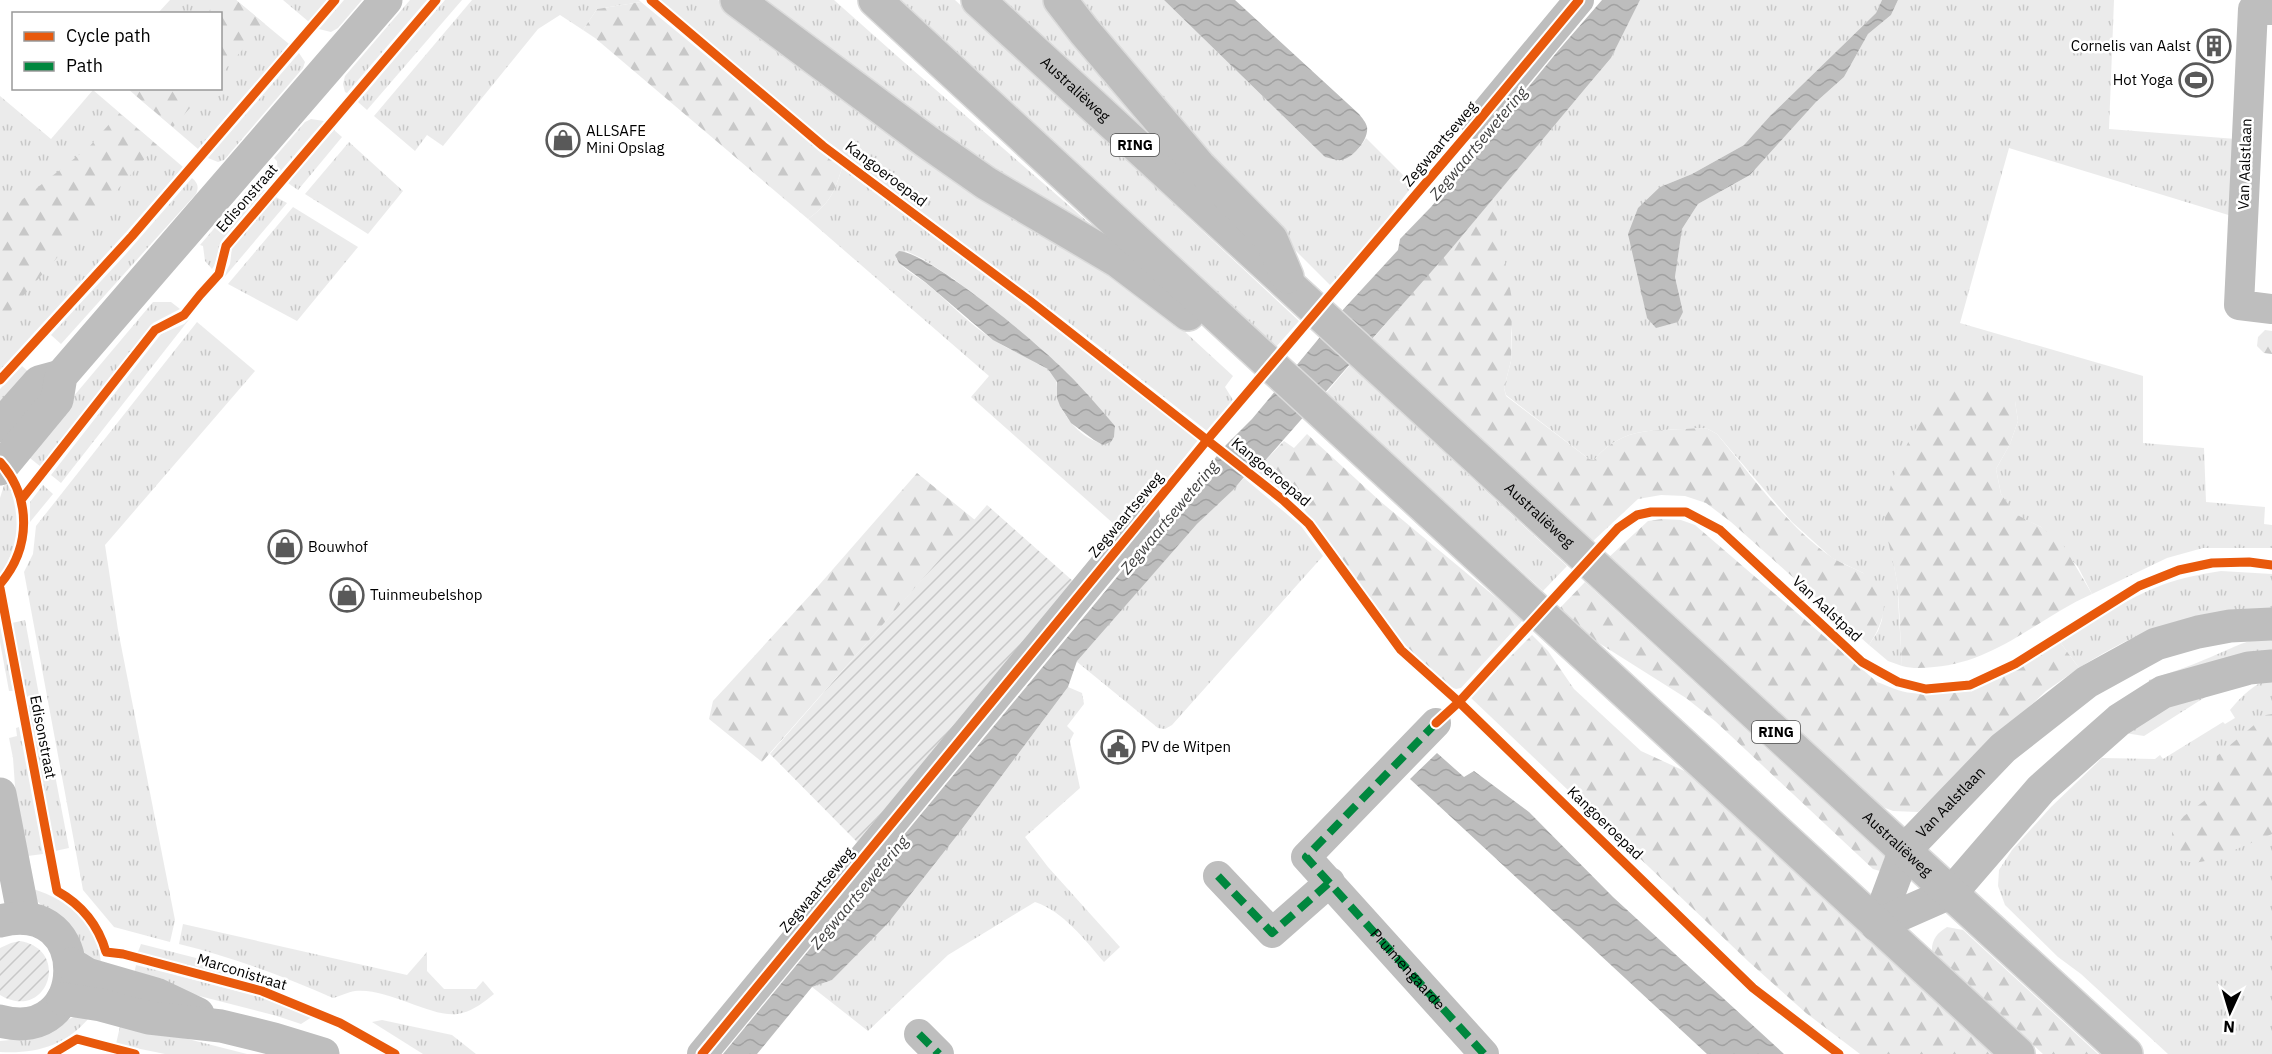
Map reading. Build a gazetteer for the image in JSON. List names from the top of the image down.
{
  "streets": {
    "main road": [
      "Australiëweg",
      "RING",
      "Van Aalstlaan",
      "Edisonstraat"
    ],
    "street": ["Zegwaartseweg", "Pruimengaarde"],
    "cycle path": ["Kangoeroepad", "Van Aalstpad", "Marconistraat"]
  },
  "crossings": [
    ["Australiëweg", "Van Aalstlaan"]
  ],
  "water": ["Zegwaartsewetering"],
  "places": {
    "building": ["Cornelis van Aalst"],
    "sports": ["Hot Yoga"],
    "shop": ["ALLSAFE Mini Opslag", "Bouwhof", "Tuinmeubelshop"],
    "public building": ["PV de Witpen"]
  },
  "legend": ["Cycle path", "Path"],
  "north": "bottom"
}
